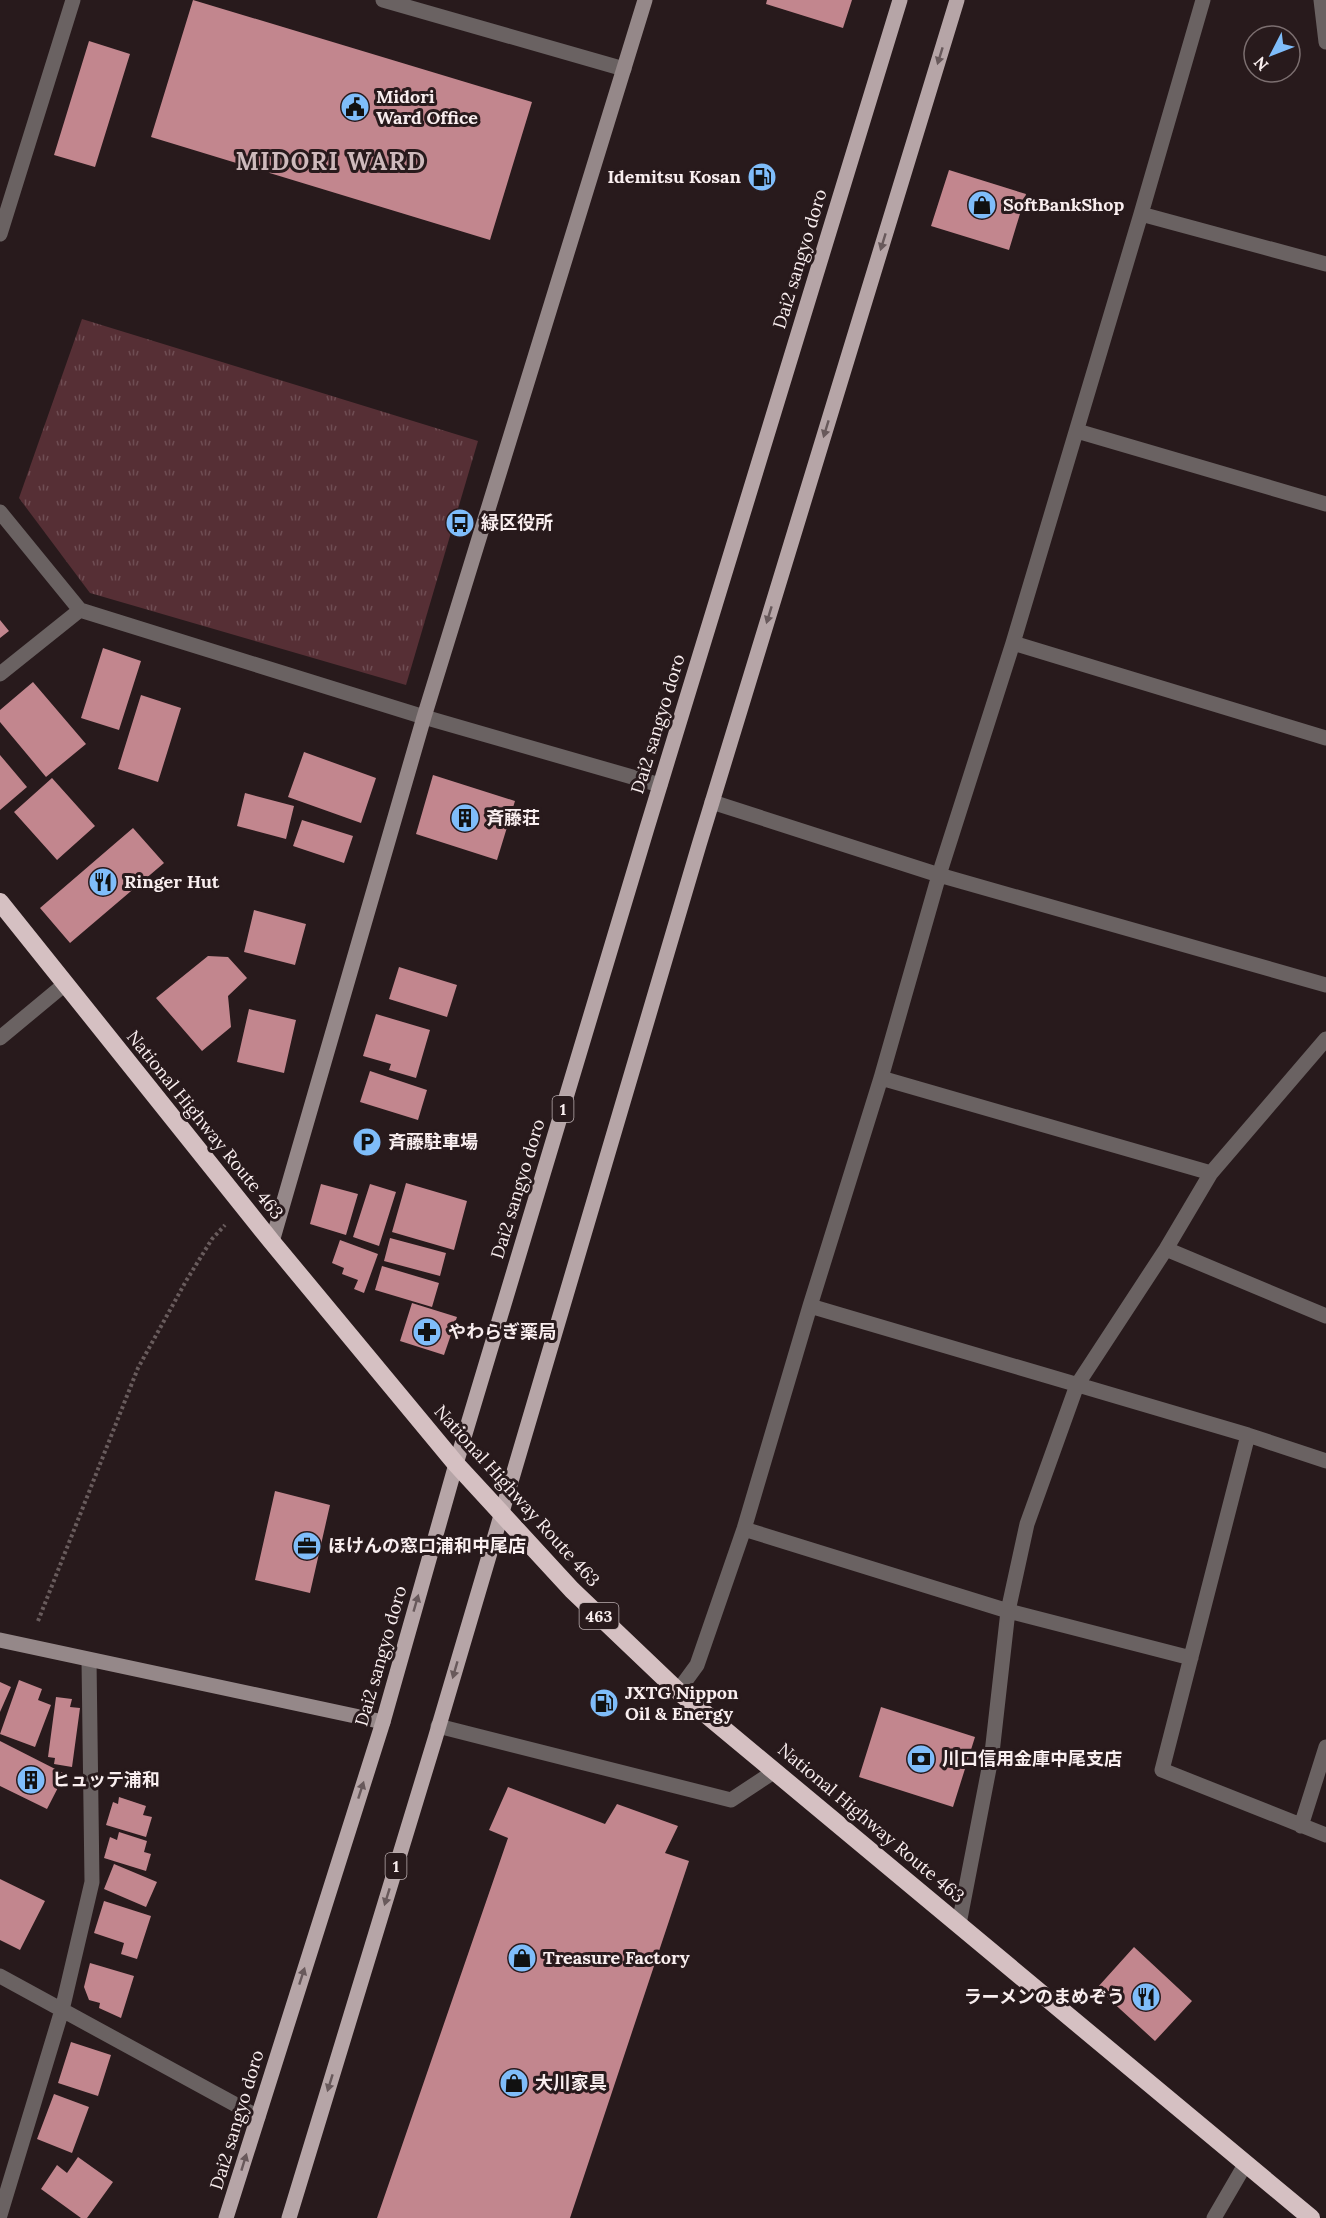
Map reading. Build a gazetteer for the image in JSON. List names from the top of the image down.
{
  "streets": {
    "highway": ["National Highway Route 463", "463"],
    "main road": ["Dai2 sangyo doro", "1"]
  },
  "crossings": [
    ["Dai2 sangyo doro", "National Highway Route 463"],
    ["1", "National Highway Route 463"]
  ],
  "districts": ["MIDORI WARD"],
  "places": {
    "public building": ["Midori Ward Office"],
    "fuel station": ["Idemitsu Kosan", "JXTG Nippon Oil & Energy"],
    "shop": ["SoftBankShop", "Treasure Factory", "大川家具"],
    "bus stop": ["緑区役所"],
    "building": ["斉藤荘", "ヒュッテ浦和"],
    "restaurant": ["Ringer Hut", "ラーメンのまめぞう"],
    "parking": ["斉藤駐車場"],
    "pharmacy": ["やわらぎ薬局"],
    "office": ["ほけんの窓口浦和中尾店"],
    "bank": ["川口信用金庫中尾支店"]
  },
  "north": "bottom left"
}
